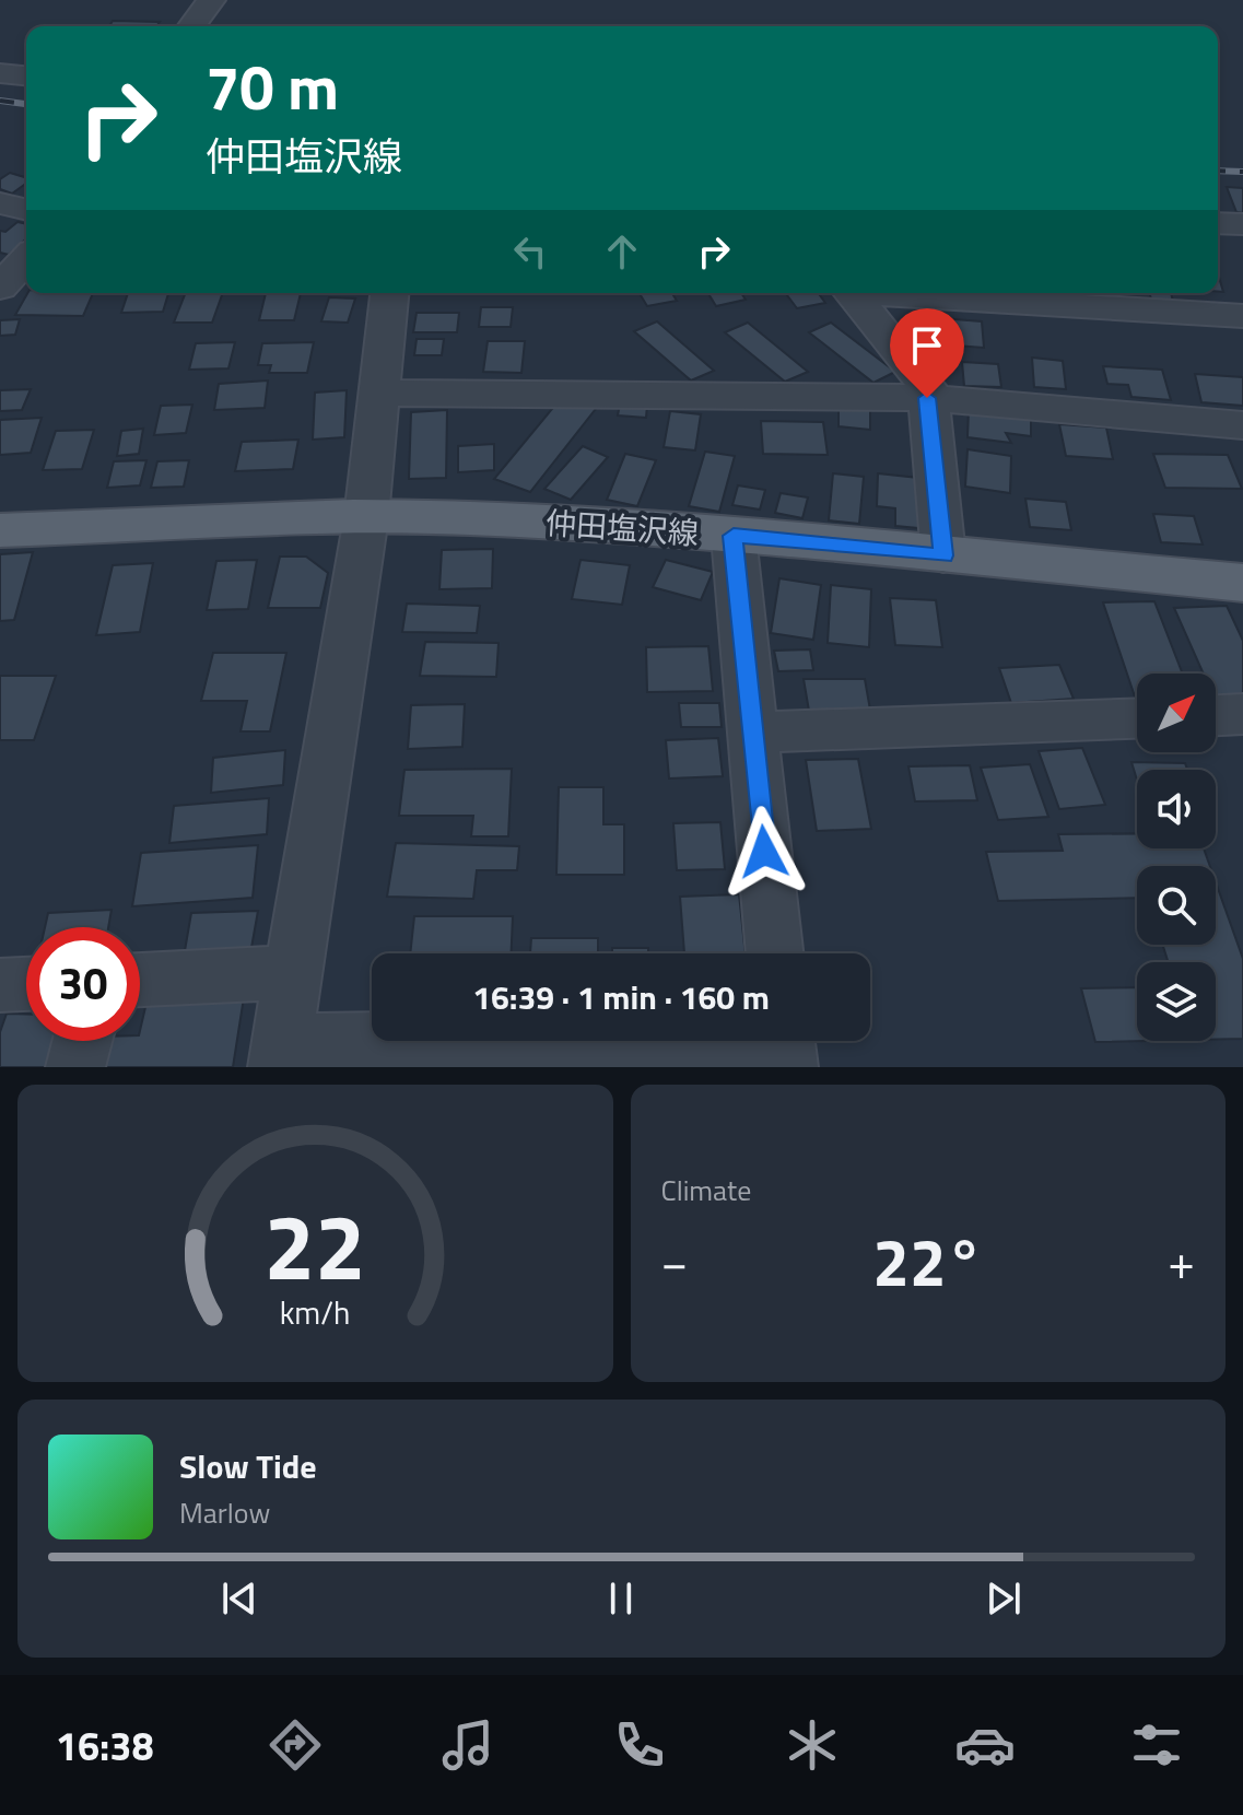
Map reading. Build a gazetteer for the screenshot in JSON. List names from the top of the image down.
{
  "streets": {
    "main road": ["仲田塩沢線"]
  },
  "north": "top right",
  "page": {
    "turn": ["70 m", "仲田塩沢線"],
    "limit": "30",
    "trip": "16:39 · 1 min · 160 m",
    "tile": "Climate",
    "heat": ["−", "22°", "+"],
    "song": ["Slow Tide", "Marlow"],
    "tabs": "16:38",
    "gauge": ["22", "km/h"]
  }
}
